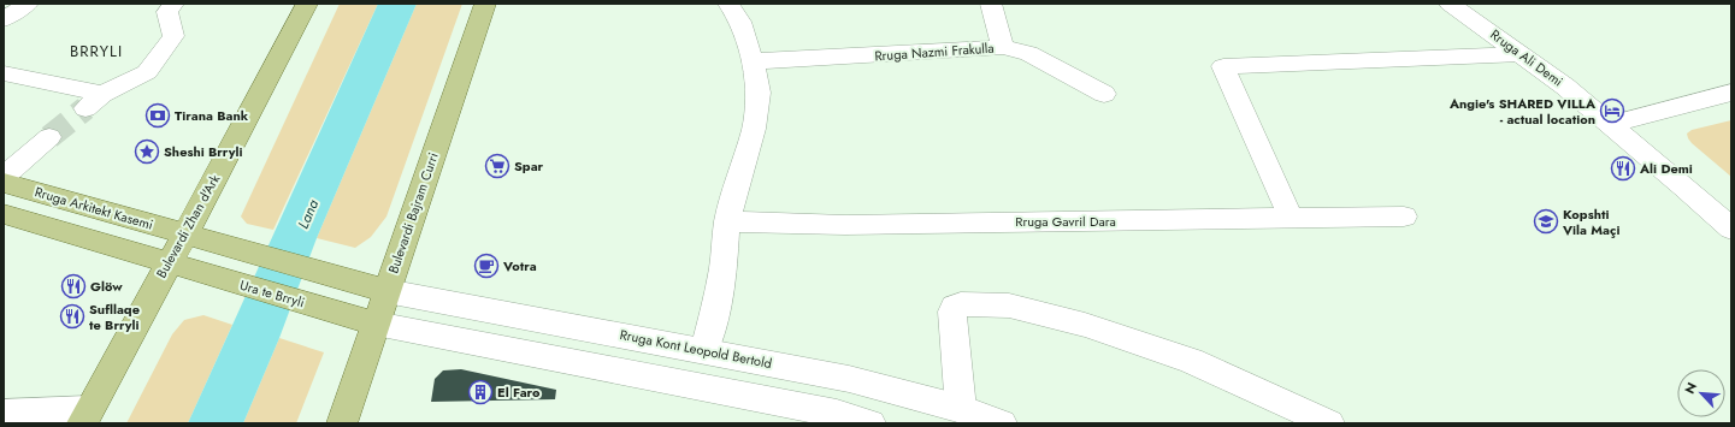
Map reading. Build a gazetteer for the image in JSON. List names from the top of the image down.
{
  "streets": {
    "main road": [
      "Rruga Arkitekt Kasemi",
      "Bulevardi Bajram Curri",
      "Bulevardi Zhan d'Ark",
      "Ura te Brryli"
    ],
    "street": [
      "Rruga Nazmi Frakulla",
      "Rruga Ali Demi",
      "Rruga Gavril Dara",
      "Rruga Kont Leopold Bertold"
    ]
  },
  "crossings": [
    ["Rruga Arkitekt Kasemi", "Bulevardi Zhan d'Ark"],
    ["Bulevardi Bajram Curri", "Ura te Brryli"],
    ["Bulevardi Bajram Curri", "Rruga Kont Leopold Bertold"],
    ["Bulevardi Zhan d'Ark", "Ura te Brryli"]
  ],
  "districts": ["BRRYLI"],
  "water": ["Lana"],
  "places": {
    "hotel": ["Angie's SHARED VILLA - actual location"],
    "bank": ["Tirana Bank"],
    "place": ["Sheshi Brryli"],
    "supermarket": ["Spar"],
    "restaurant": ["Ali Demi", "Glöw", "Sufllaqe te Brryli"],
    "school or university": ["Kopshti Vila Maçi"],
    "cafe": ["Votra"],
    "building": ["El Faro"]
  },
  "north": "top left"
}
